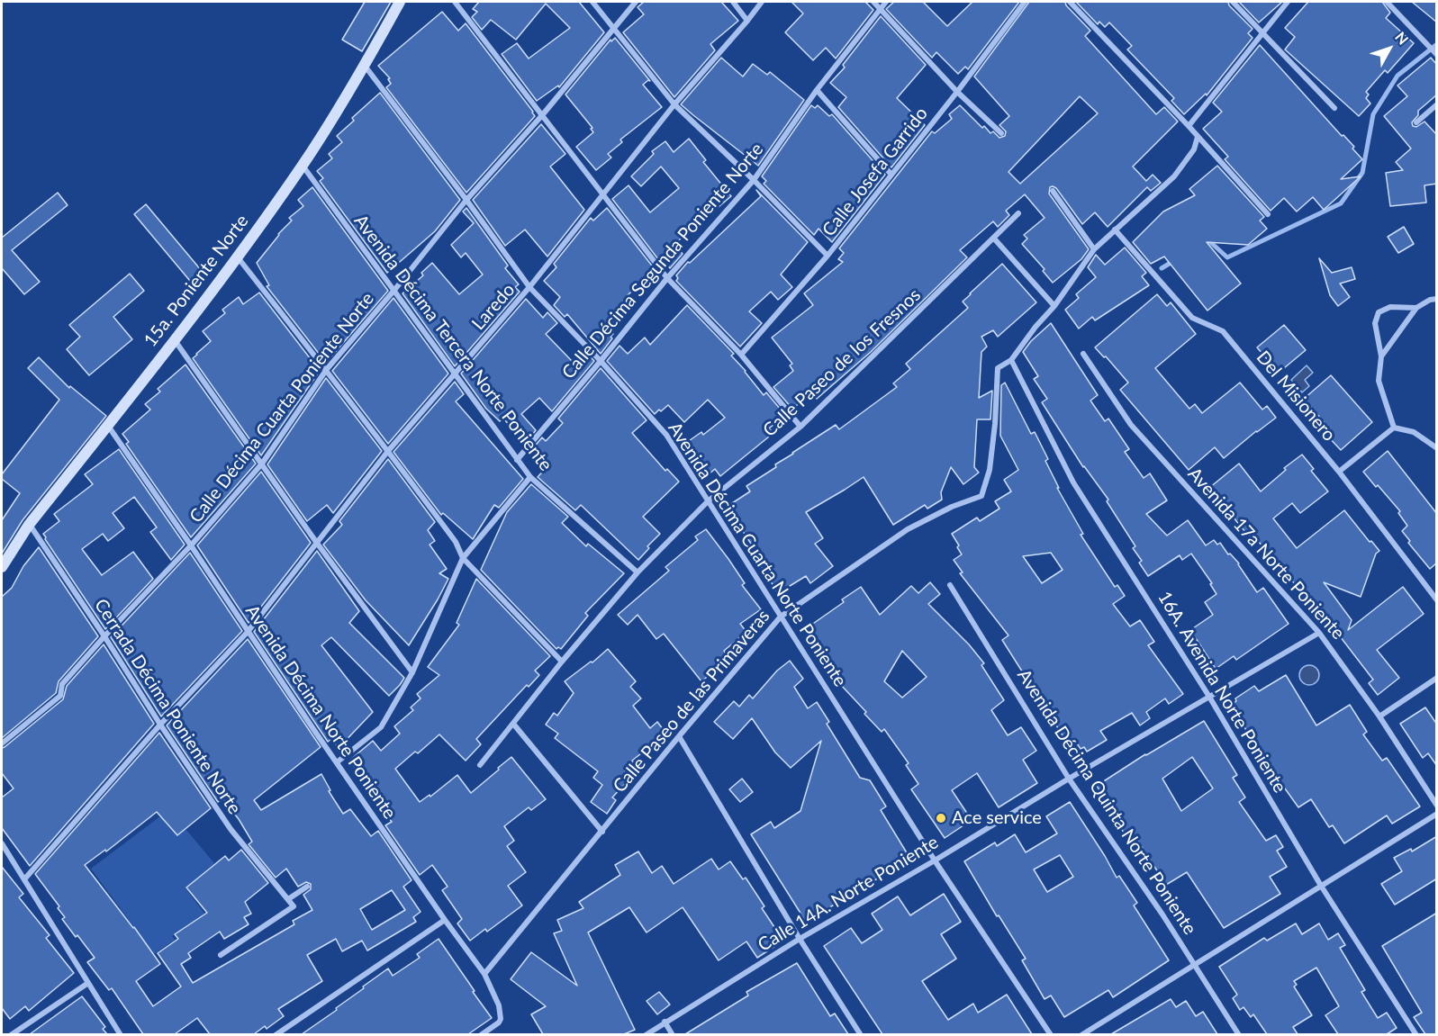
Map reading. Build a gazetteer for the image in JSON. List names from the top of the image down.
{
  "streets": {
    "street": [
      "Calle Josefa Garrido",
      "Calle Décima Segunda Poniente Norte",
      "15a. Poniente Norte",
      "Laredo",
      "Avenida Décima Tercera Norte Poniente",
      "Calle Paseo de los Fresnos",
      "Del Misionero",
      "Calle Décima Cuarta Poniente Norte",
      "Avenida 17a Norte Poniente",
      "Avenida Décima Cuarta Norte Poniente",
      "16A. Avenida Norte Poniente",
      "Calle Paseo de las Primaveras",
      "Cerrada Décima Poniente Norte",
      "Avenida Décima Norte Poniente",
      "Avenida Décima Quinta Norte Poniente",
      "Calle 14A. Norte Poniente"
    ]
  },
  "crossings": [
    ["Calle Décima Segunda Poniente Norte", "Avenida Décima Tercera Norte Poniente"],
    ["Calle Décima Segunda Poniente Norte", "Avenida Décima Cuarta Norte Poniente"],
    ["15a. Poniente Norte", "Avenida Décima Tercera Norte Poniente"],
    ["15a. Poniente Norte", "Avenida Décima Cuarta Norte Poniente"],
    ["15a. Poniente Norte", "Cerrada Décima Poniente Norte"],
    ["15a. Poniente Norte", "Avenida Décima Norte Poniente"],
    ["Laredo", "Avenida Décima Tercera Norte Poniente"],
    ["Laredo", "Avenida Décima Cuarta Norte Poniente"],
    ["Laredo", "Cerrada Décima Poniente Norte"],
    ["Laredo", "Avenida Décima Norte Poniente"],
    ["Avenida Décima Tercera Norte Poniente", "Calle Paseo de los Fresnos"],
    ["Avenida Décima Tercera Norte Poniente", "Calle Décima Cuarta Poniente Norte"],
    ["Calle Paseo de los Fresnos", "Avenida Décima Cuarta Norte Poniente"],
    ["Del Misionero", "Calle Paseo de las Primaveras"],
    ["Calle Décima Cuarta Poniente Norte", "Avenida Décima Cuarta Norte Poniente"],
    ["Calle Décima Cuarta Poniente Norte", "Cerrada Décima Poniente Norte"],
    ["Calle Décima Cuarta Poniente Norte", "Avenida Décima Norte Poniente"],
    ["Avenida 17a Norte Poniente", "Calle 14A. Norte Poniente"],
    ["Avenida Décima Cuarta Norte Poniente", "Calle Paseo de las Primaveras"],
    ["Avenida Décima Cuarta Norte Poniente", "Calle 14A. Norte Poniente"],
    ["16A. Avenida Norte Poniente", "Calle Paseo de las Primaveras"],
    ["16A. Avenida Norte Poniente", "Calle 14A. Norte Poniente"],
    ["Calle Paseo de las Primaveras", "Avenida Décima Norte Poniente"],
    ["Avenida Décima Quinta Norte Poniente", "Calle 14A. Norte Poniente"]
  ],
  "places": ["Ace service"],
  "north": "top right"
}
